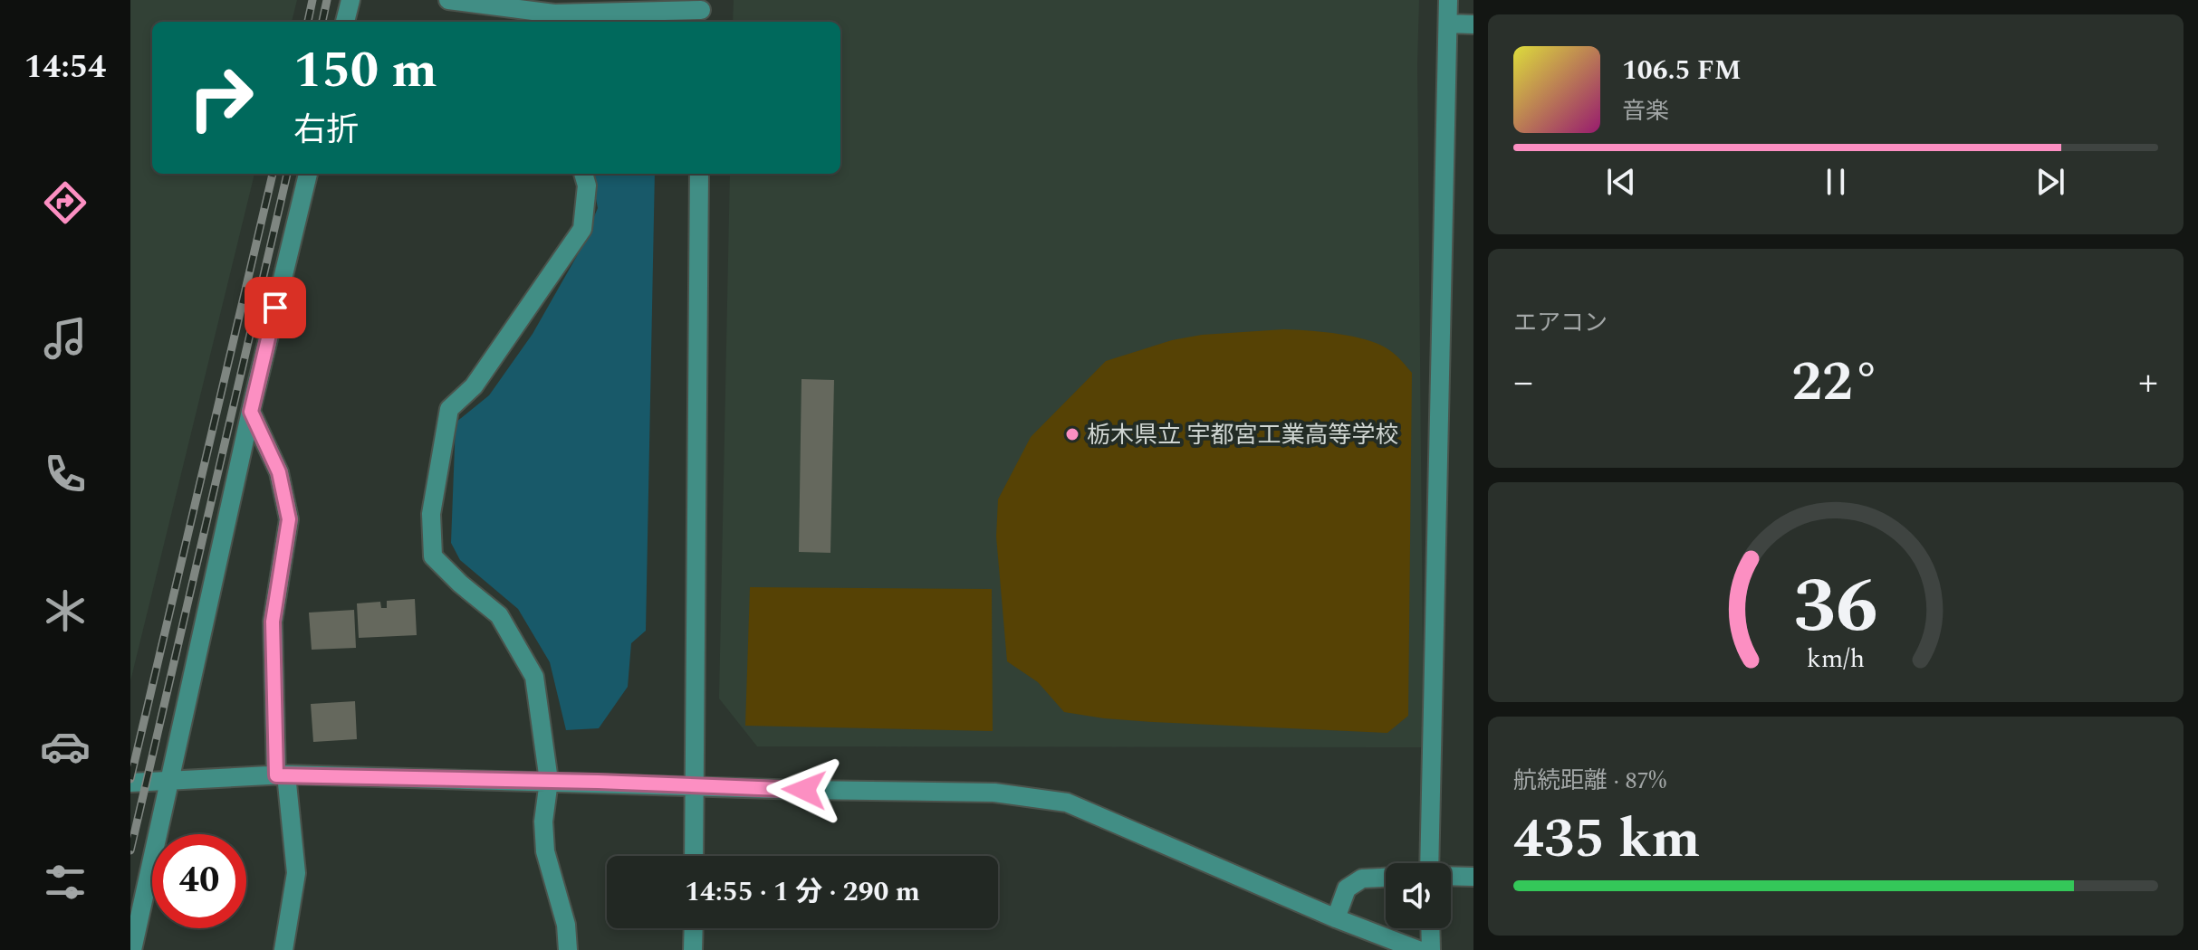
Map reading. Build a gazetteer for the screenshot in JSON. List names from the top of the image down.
{
  "places": ["栃木県立 宇都宮工業高等学校"],
  "page": {
    "tabs": "14:54",
    "turn": ["150 m", "右折"],
    "song": ["106.5 FM", "音楽"],
    "tile": [
      "エアコン",
      ["航続距離 · 87%", "435 km"]
    ],
    "heat": ["−", "22°", "+"],
    "limit": "40",
    "trip": "14:55 · 1 分 · 290 m",
    "gauge": ["36", "km/h"]
  }
}
